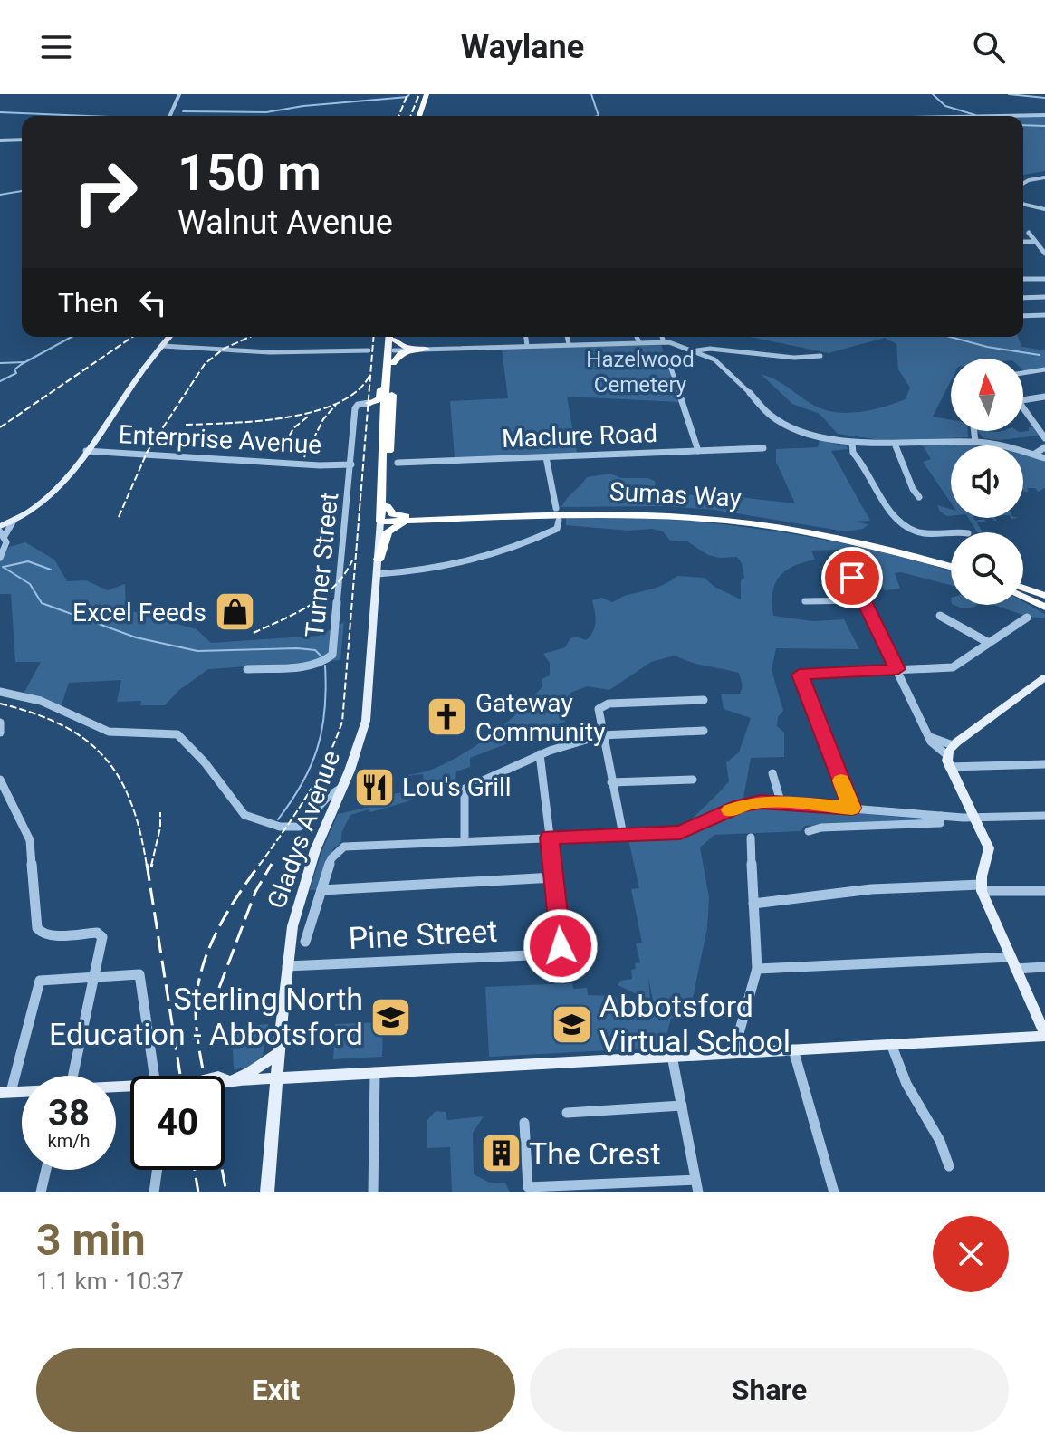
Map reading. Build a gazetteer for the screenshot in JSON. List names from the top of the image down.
{
  "streets": {
    "highway": ["Sumas Way"],
    "main road": ["Gladys Avenue"],
    "street": [
      "Maclure Road",
      "Enterprise Avenue",
      "Turner Street",
      "Pine Street"
    ]
  },
  "crossings": [
    ["Enterprise Avenue", "Turner Street"],
    ["Sumas Way", "Gladys Avenue"],
    ["Gladys Avenue", "Pine Street"]
  ],
  "parks": ["Hazelwood Cemetery"],
  "places": {
    "shop": ["Excel Feeds"],
    "church": ["Gateway Community"],
    "restaurant": ["Lou's Grill"],
    "school or university": ["Sterling North Education - Abbotsford", "Abbotsford Virtual School"],
    "building": ["The Crest"]
  },
  "north": "top",
  "page": {
    "header": "Waylane",
    "turn": ["150 m", "Walnut Avenue"],
    "then": "Then",
    "speed": "38 km/h",
    "limit": "40",
    "heading": ["3 min", "1.1 km · 10:37"],
    "buttons": ["Exit", "Share"]
  }
}
